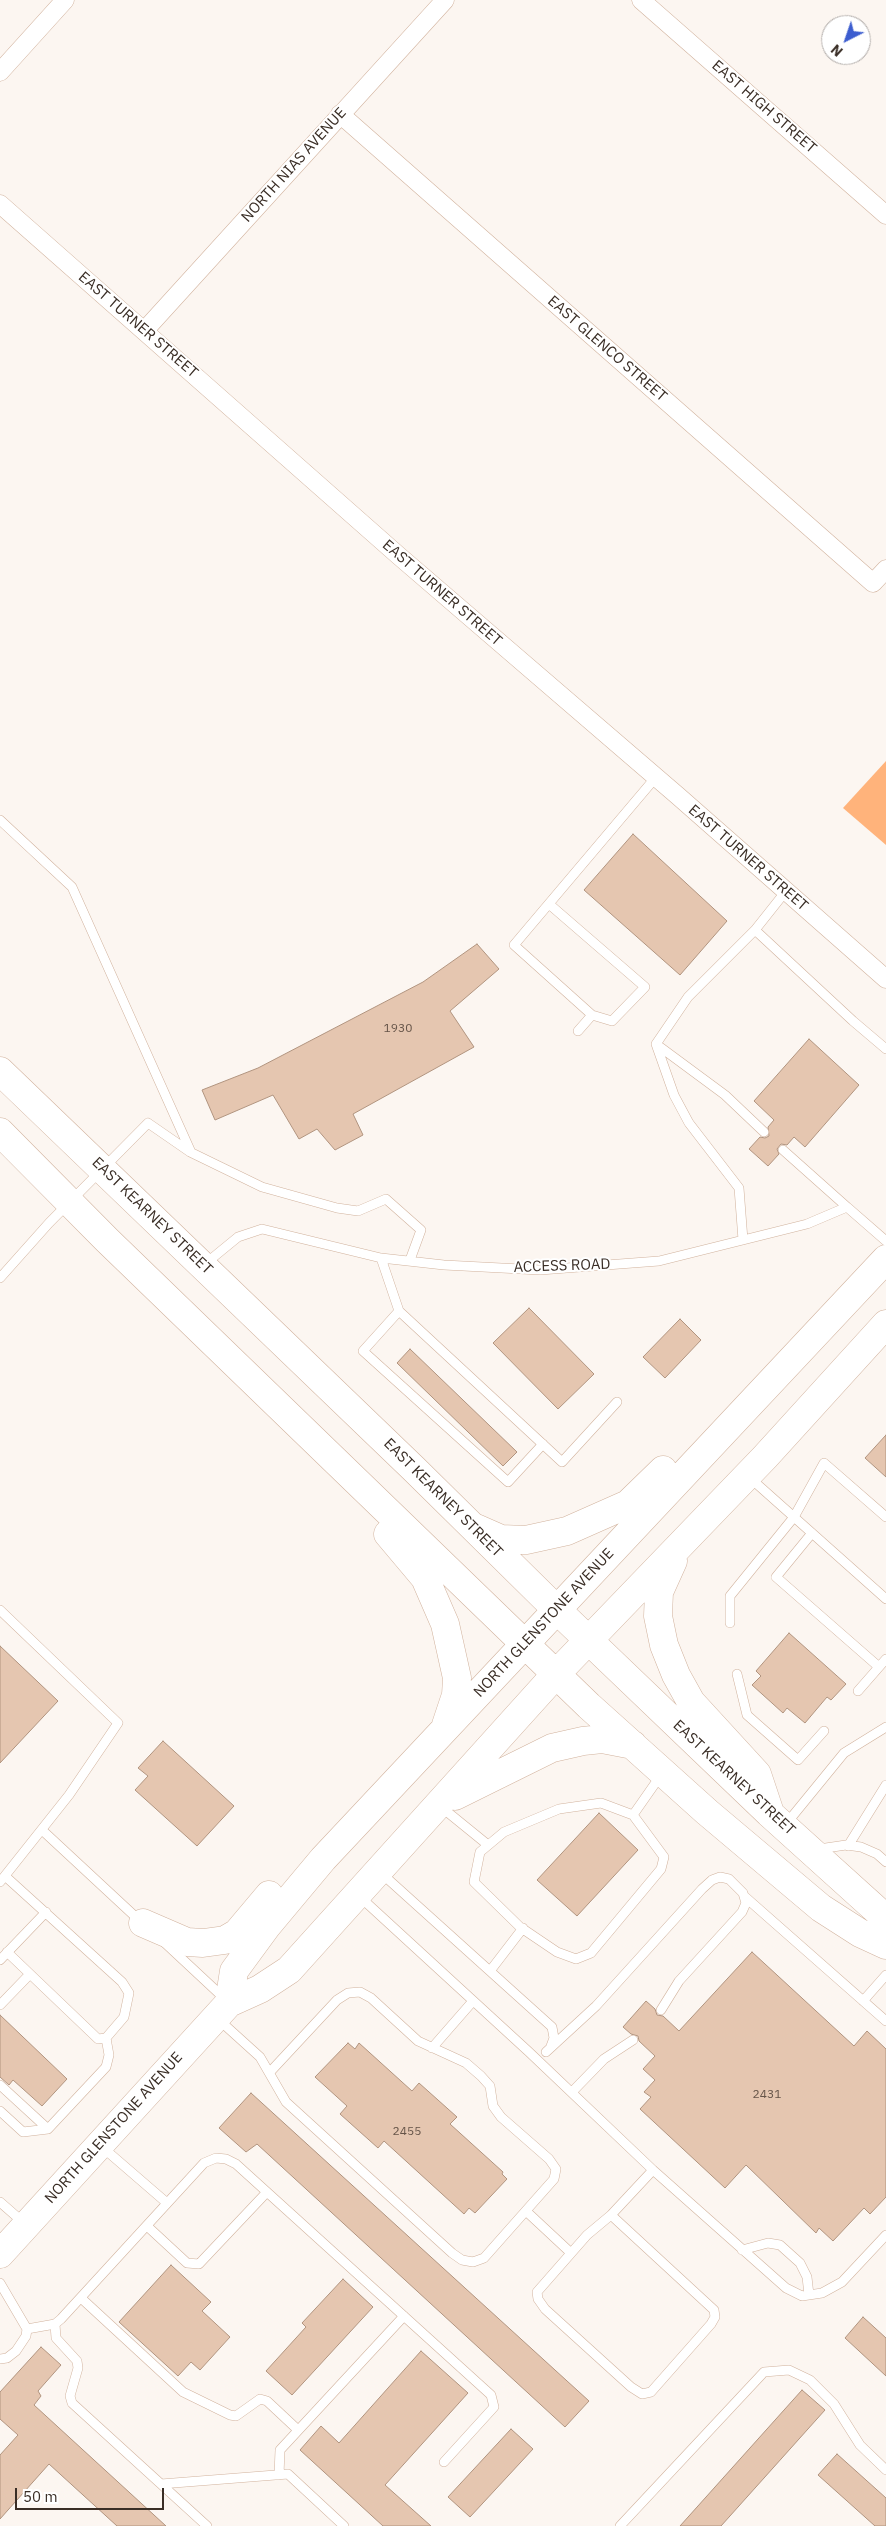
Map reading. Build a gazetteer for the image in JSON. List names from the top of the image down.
{
  "streets": {
    "main road": ["EAST KEARNEY STREET", "NORTH GLENSTONE AVENUE"],
    "street": [
      "EAST HIGH STREET",
      "NORTH NIAS AVENUE",
      "EAST TURNER STREET",
      "EAST GLENCO STREET"
    ],
    "lane": ["ACCESS ROAD"]
  },
  "crossings": [
    ["NORTH NIAS AVENUE", "EAST TURNER STREET"],
    ["NORTH NIAS AVENUE", "EAST GLENCO STREET"],
    ["EAST KEARNEY STREET", "ACCESS ROAD"],
    ["EAST KEARNEY STREET", "NORTH GLENSTONE AVENUE"]
  ],
  "house_numbers": ["1930", "2431", "2455"],
  "scale_bar": "50 m",
  "north": "bottom left"
}
